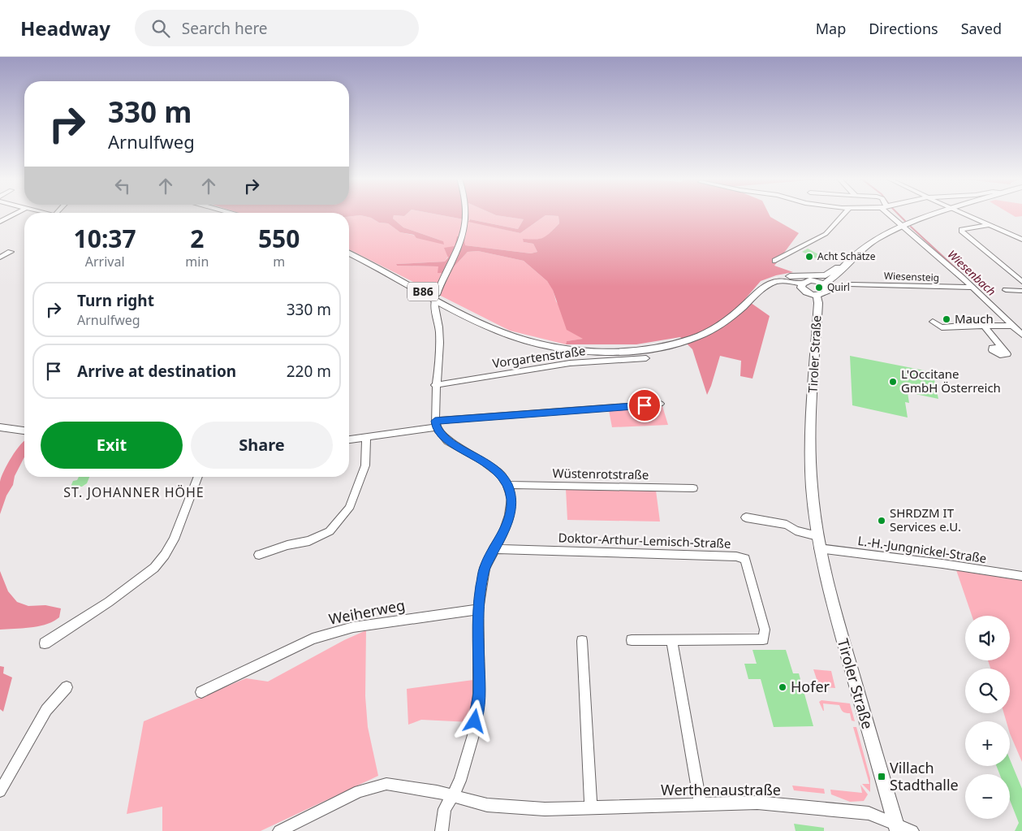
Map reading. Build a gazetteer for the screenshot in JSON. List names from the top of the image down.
{
  "streets": {
    "main road": ["B86", "Tiroler Straße"],
    "street": [
      "Wiesensteig",
      "Vorgartenstraße",
      "Wüstenrotstraße",
      "Doktor-Arthur-Lemisch-Straße",
      "L.-H.-Jungnickel-Straße",
      "Weiherweg",
      "Werthenaustraße"
    ]
  },
  "crossings": [
    ["Wiesensteig", "B86"],
    ["Tiroler Straße", "L.-H.-Jungnickel-Straße"],
    ["Tiroler Straße", "Werthenaustraße"]
  ],
  "districts": ["ST. JOHANNER HÖHE"],
  "water": ["Wiesenbach"],
  "places": {
    "other": [
      "Acht Schätze",
      "Quirl",
      "Mauch",
      "L'Occitane GmbH Österreich",
      "SHRDZM IT Services e.U.",
      "Hofer"
    ],
    "transit": ["Villach Stadthalle"]
  },
  "page": {
    "header": "Headway",
    "search": "Search here",
    "nav": ["Map", "Directions", "Saved"],
    "turn": ["330 m", "Arnulfweg"],
    "eta": [
      "10:37",
      "Arrival",
      "2",
      "min",
      "550",
      "m"
    ],
    "list": [
      {
        "name": "Turn right",
        "note": "Arnulfweg",
        "value": "330 m"
      },
      {
        "name": "Arrive at destination",
        "value": "220 m"
      }
    ],
    "buttons": ["Exit", "Share"],
    "map_buttons": ["+", "−"]
  }
}
